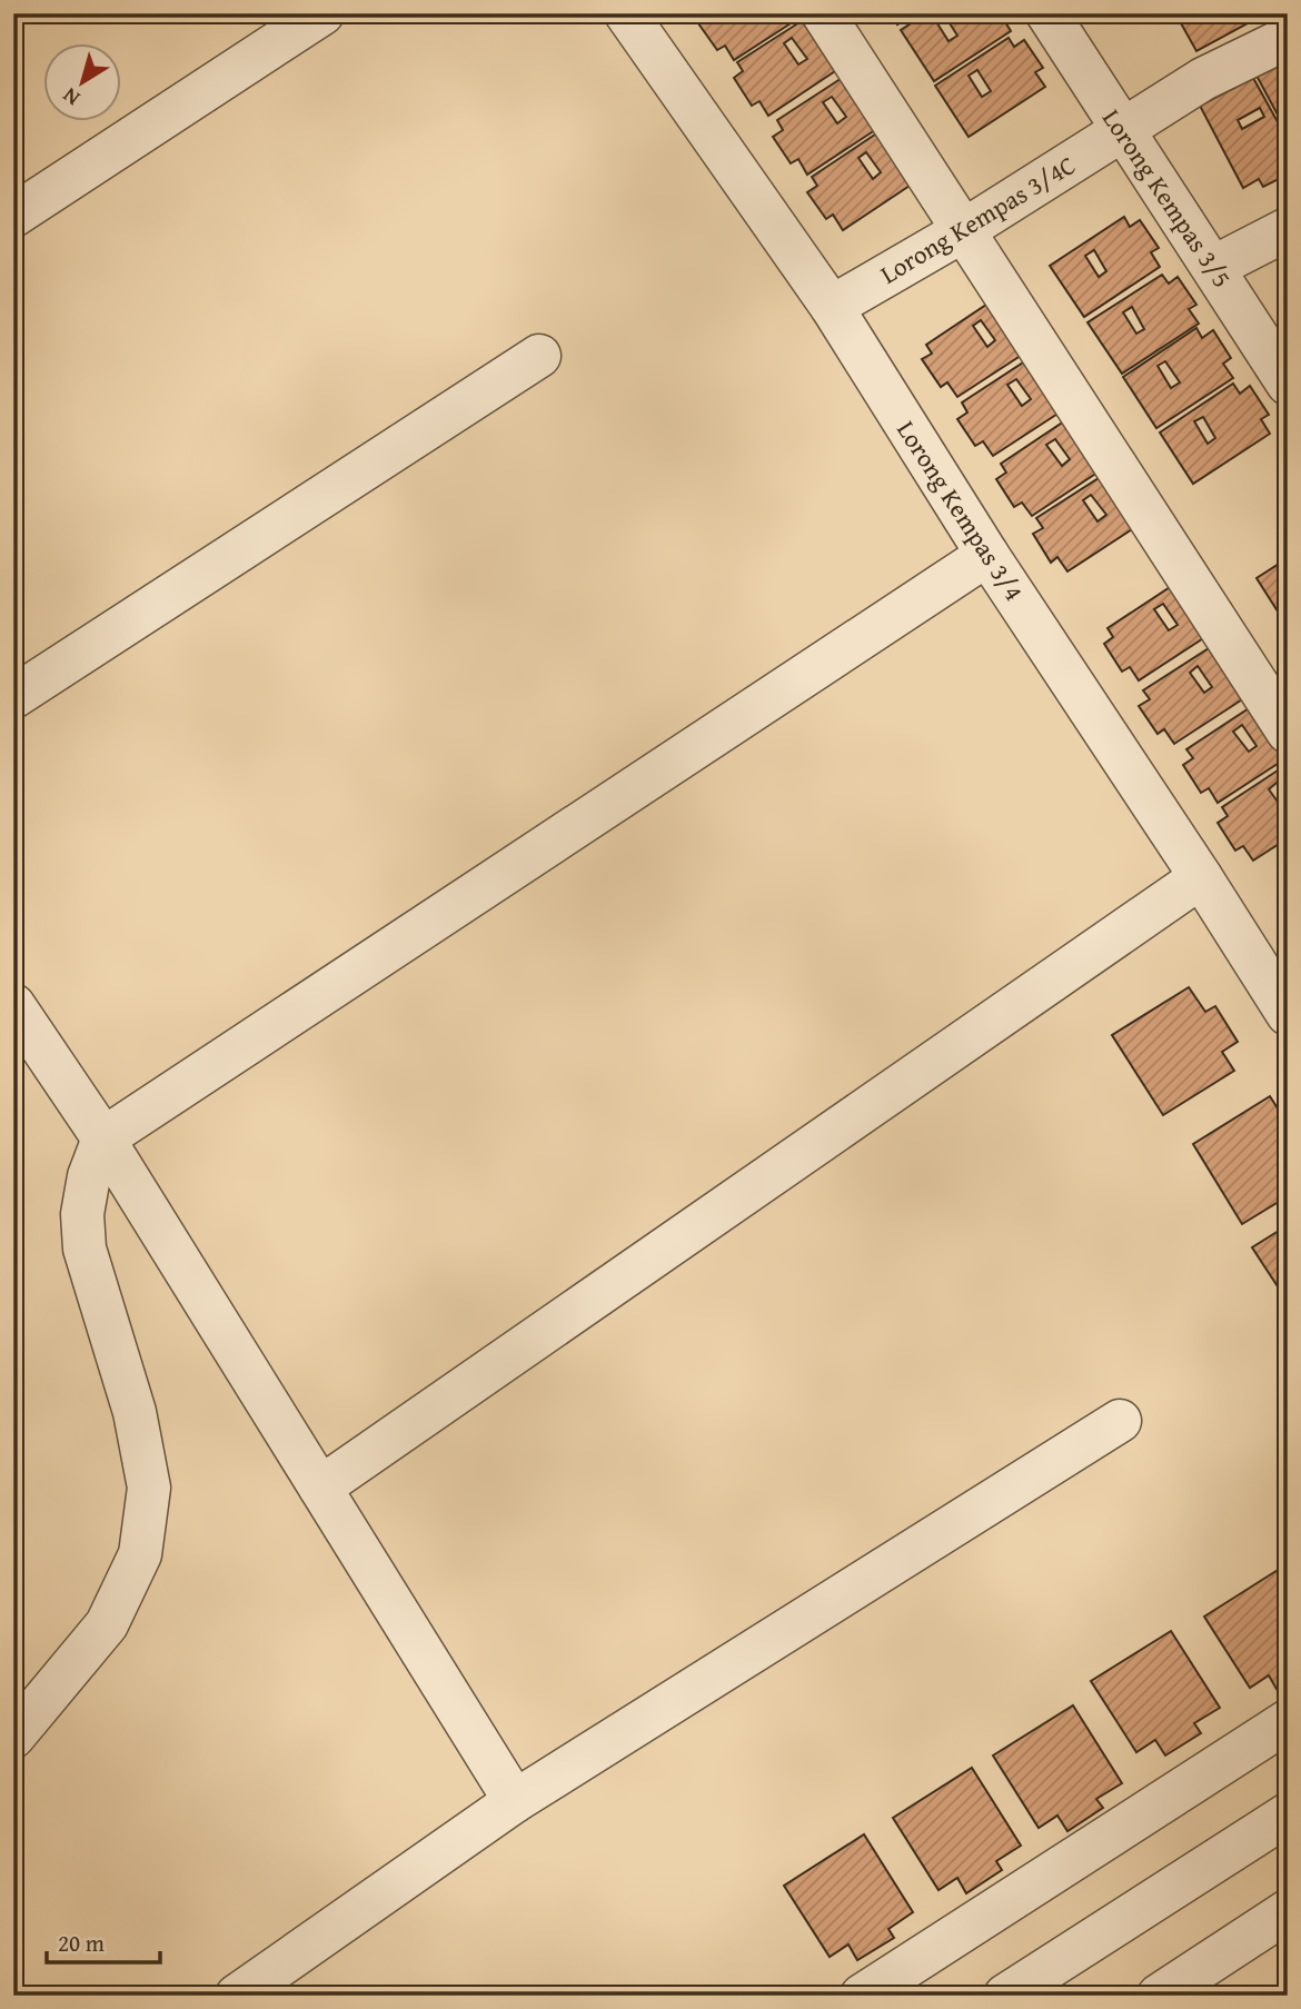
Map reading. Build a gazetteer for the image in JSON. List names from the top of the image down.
{
  "streets": {
    "street": ["Lorong Kempas 3/5", "Lorong Kempas 3/4C", "Lorong Kempas 3/4"]
  },
  "crossings": [
    ["Lorong Kempas 3/5", "Lorong Kempas 3/4C"],
    ["Lorong Kempas 3/4C", "Lorong Kempas 3/4"]
  ],
  "scale_bar": "20 m",
  "north": "bottom left"
}
